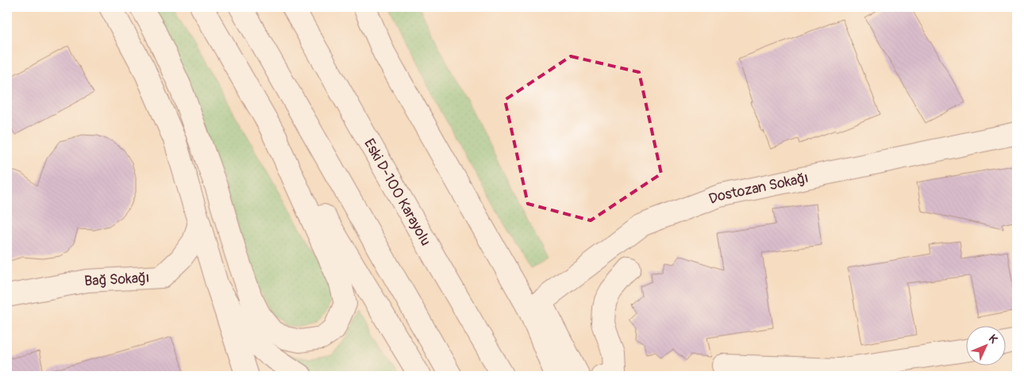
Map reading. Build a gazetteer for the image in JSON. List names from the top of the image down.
{
  "streets": {
    "main road": ["Dostozan Sokağı", "Eski D-100 Karayolu", "Bağ Sokağı"]
  },
  "north": "top right"
}
